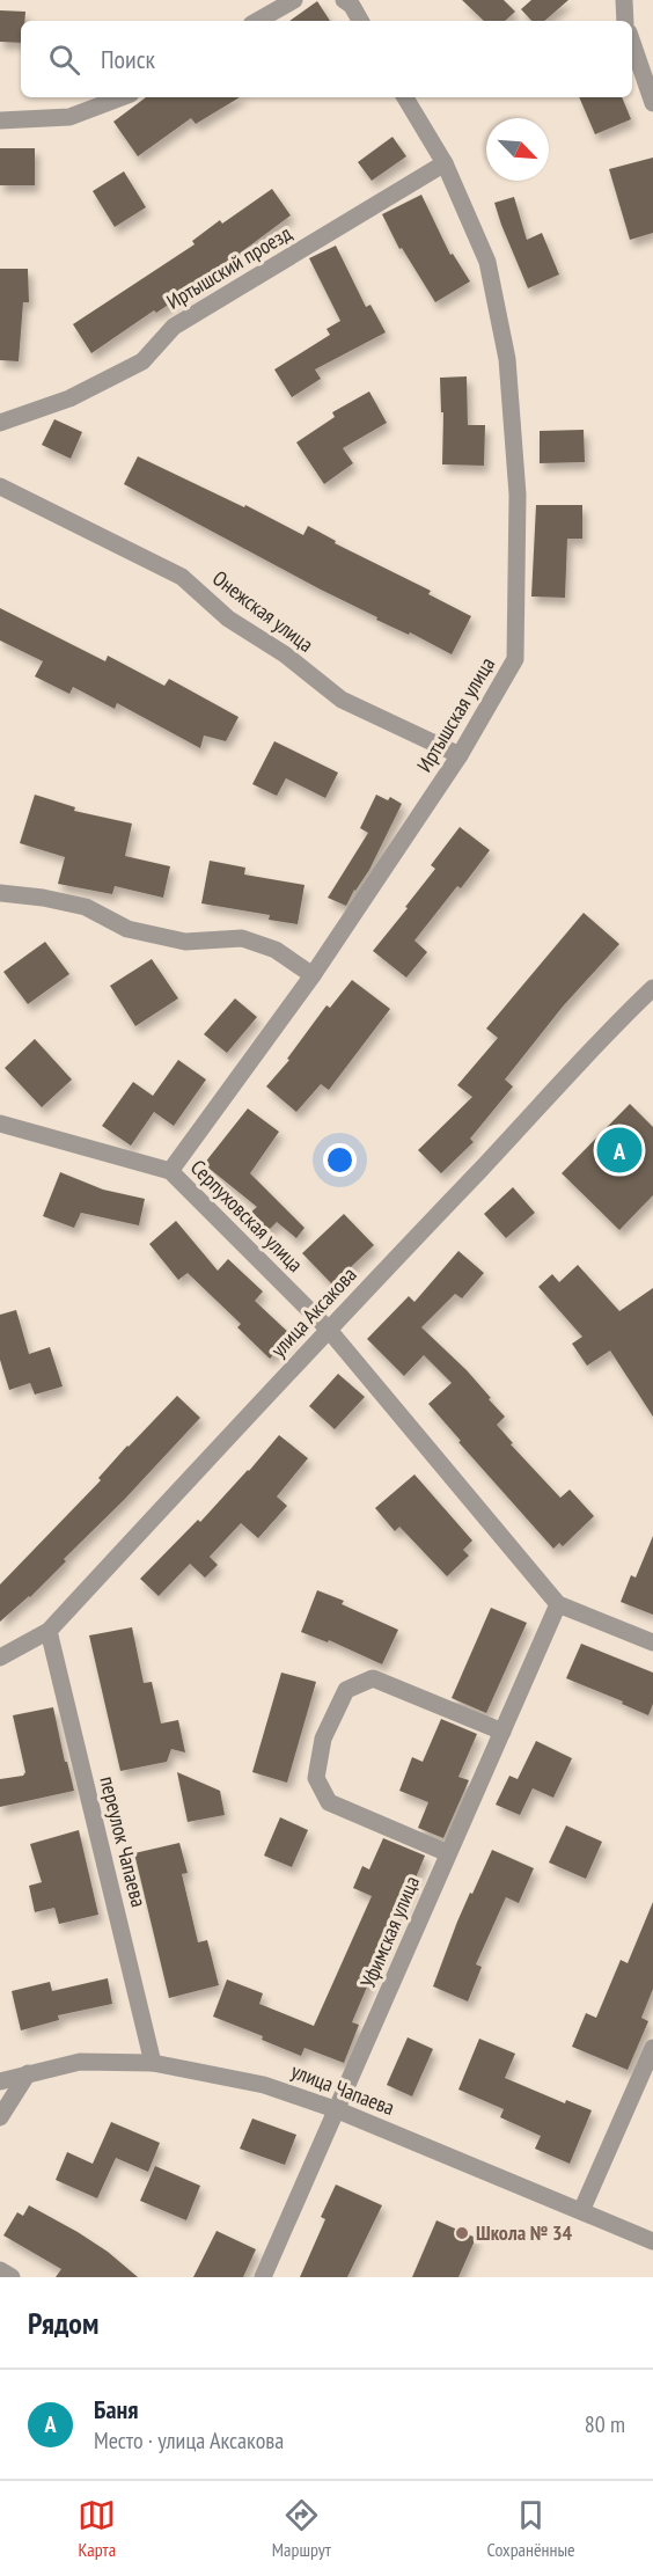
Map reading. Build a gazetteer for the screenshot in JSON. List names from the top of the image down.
{
  "streets": {
    "street": [
      "Иртышский проезд",
      "Онежская улица",
      "Иртышская улица",
      "Серпуховская улица",
      "улица Аксакова",
      "переулок Чапаева",
      "Уфимская улица",
      "улица Чапаева"
    ]
  },
  "crossings": [
    ["Иртышский проезд", "Иртышская улица"],
    ["Онежская улица", "Иртышская улица"],
    ["Иртышская улица", "Серпуховская улица"],
    ["Серпуховская улица", "улица Аксакова"],
    ["Серпуховская улица", "Уфимская улица"],
    ["улица Аксакова", "переулок Чапаева"],
    ["переулок Чапаева", "улица Чапаева"],
    ["Уфимская улица", "улица Чапаева"]
  ],
  "places": ["Школа № 34"],
  "north": "bottom right",
  "page": {
    "search": "Поиск",
    "pins": "A",
    "heading": "Рядом",
    "list": [
      {
        "mark": "A",
        "name": "Баня",
        "note": "Место · улица Аксакова",
        "value": "80 m"
      }
    ],
    "nav": ["Карта", "Маршрут", "Сохранённые"]
  }
}
